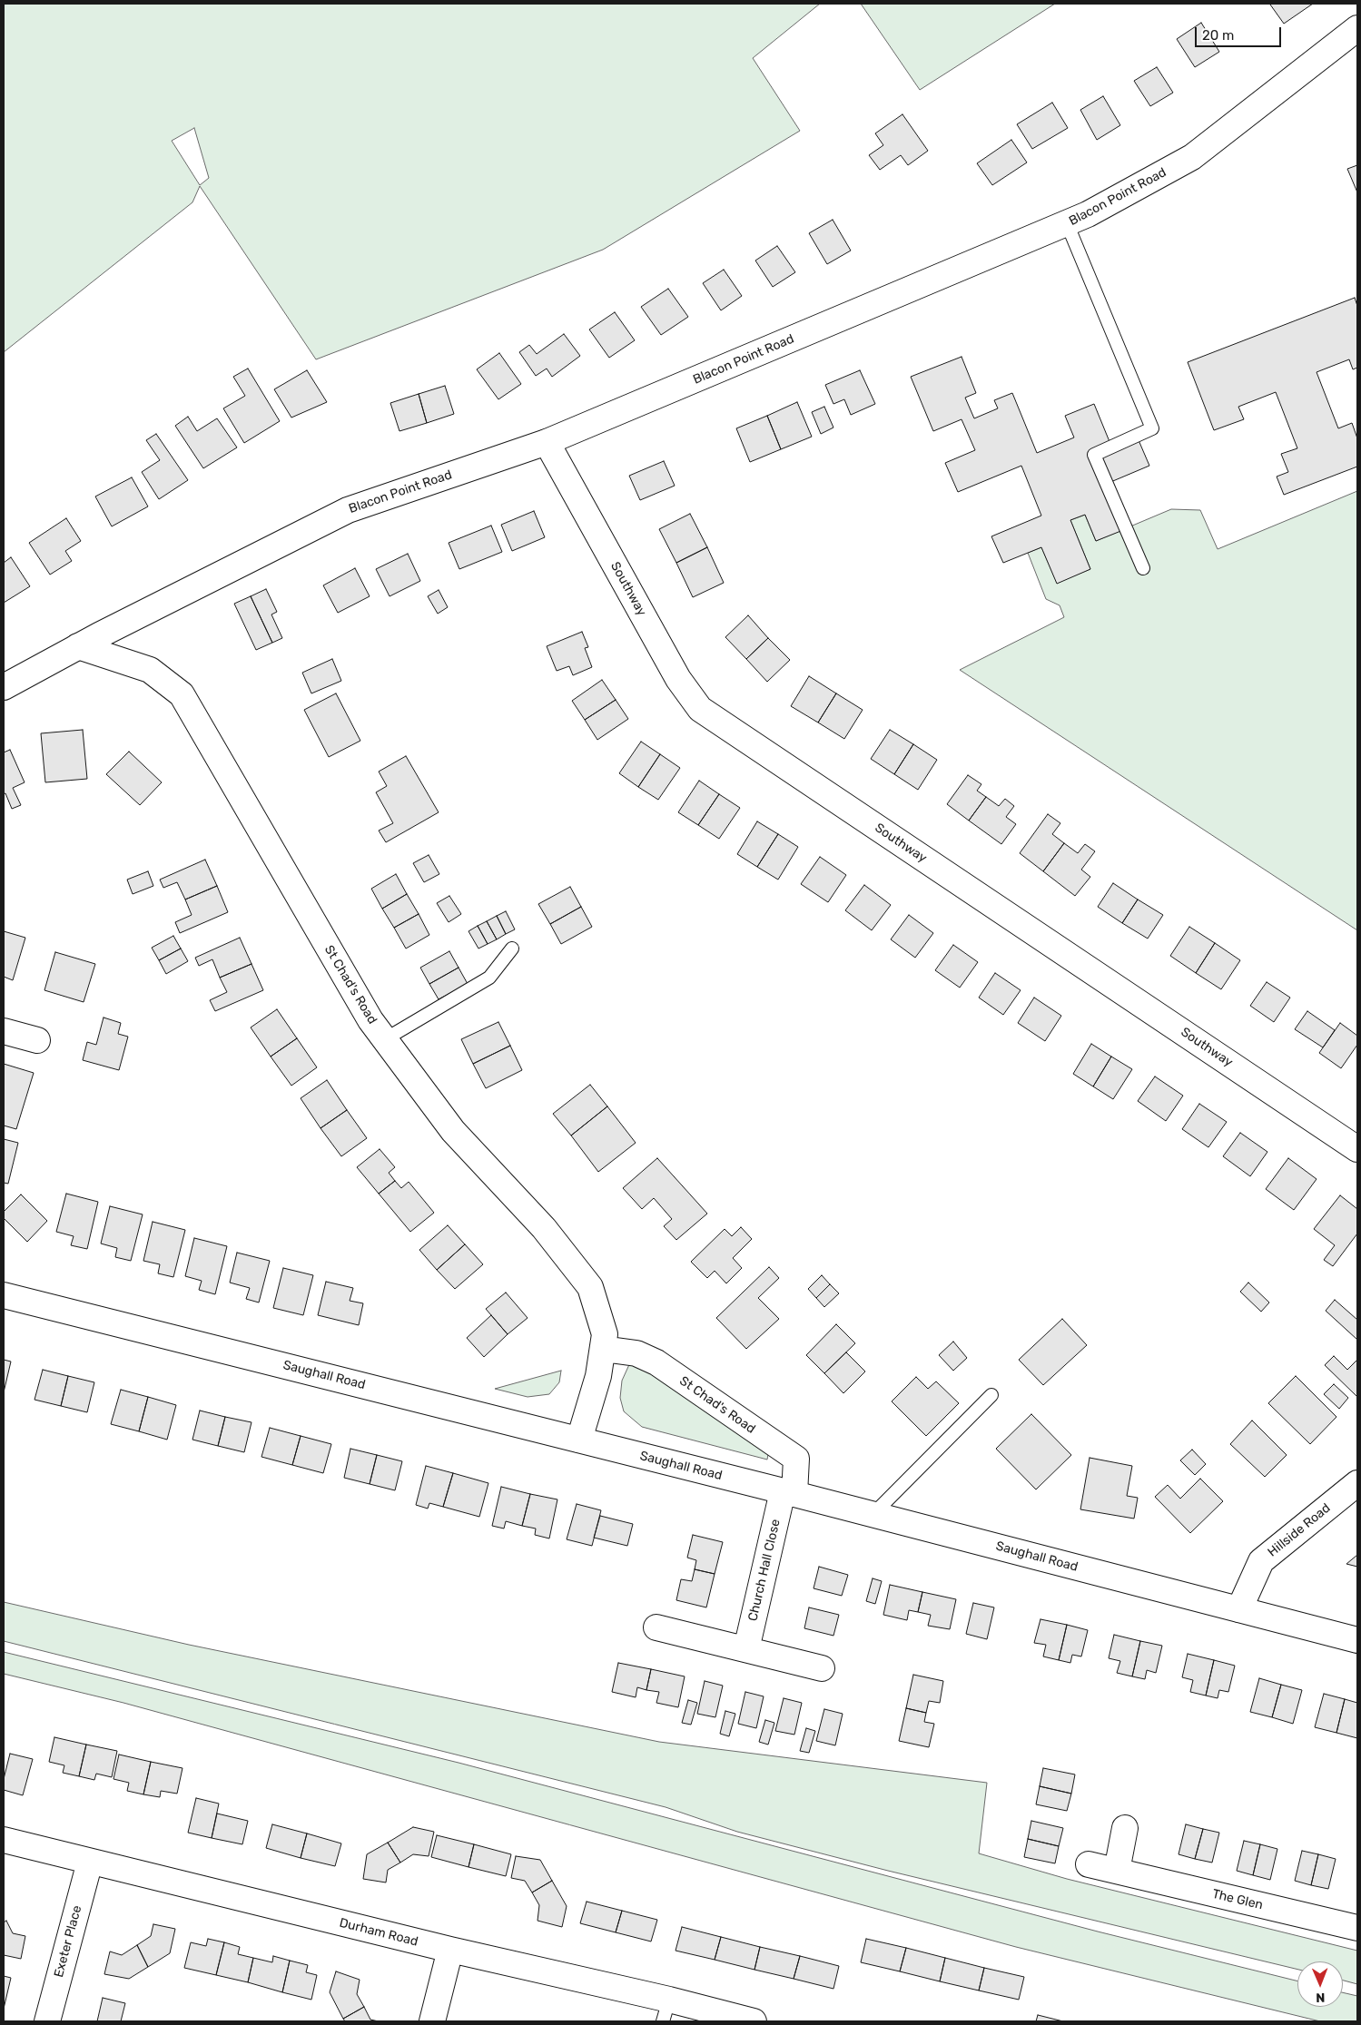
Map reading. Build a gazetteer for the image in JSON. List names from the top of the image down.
{
  "streets": {
    "street": [
      "Blacon Point Road",
      "Southway",
      "St Chad's Road",
      "Saughall Road",
      "Hillside Road",
      "Church Hall Close",
      "The Glen",
      "Durham Road",
      "Exeter Place"
    ]
  },
  "crossings": [
    ["Blacon Point Road", "Southway"],
    ["Blacon Point Road", "St Chad's Road"],
    ["St Chad's Road", "Saughall Road"],
    ["St Chad's Road", "Church Hall Close"],
    ["Saughall Road", "Hillside Road"],
    ["Saughall Road", "Church Hall Close"],
    ["Durham Road", "Exeter Place"]
  ],
  "scale_bar": "20 m",
  "north": "bottom"
}
